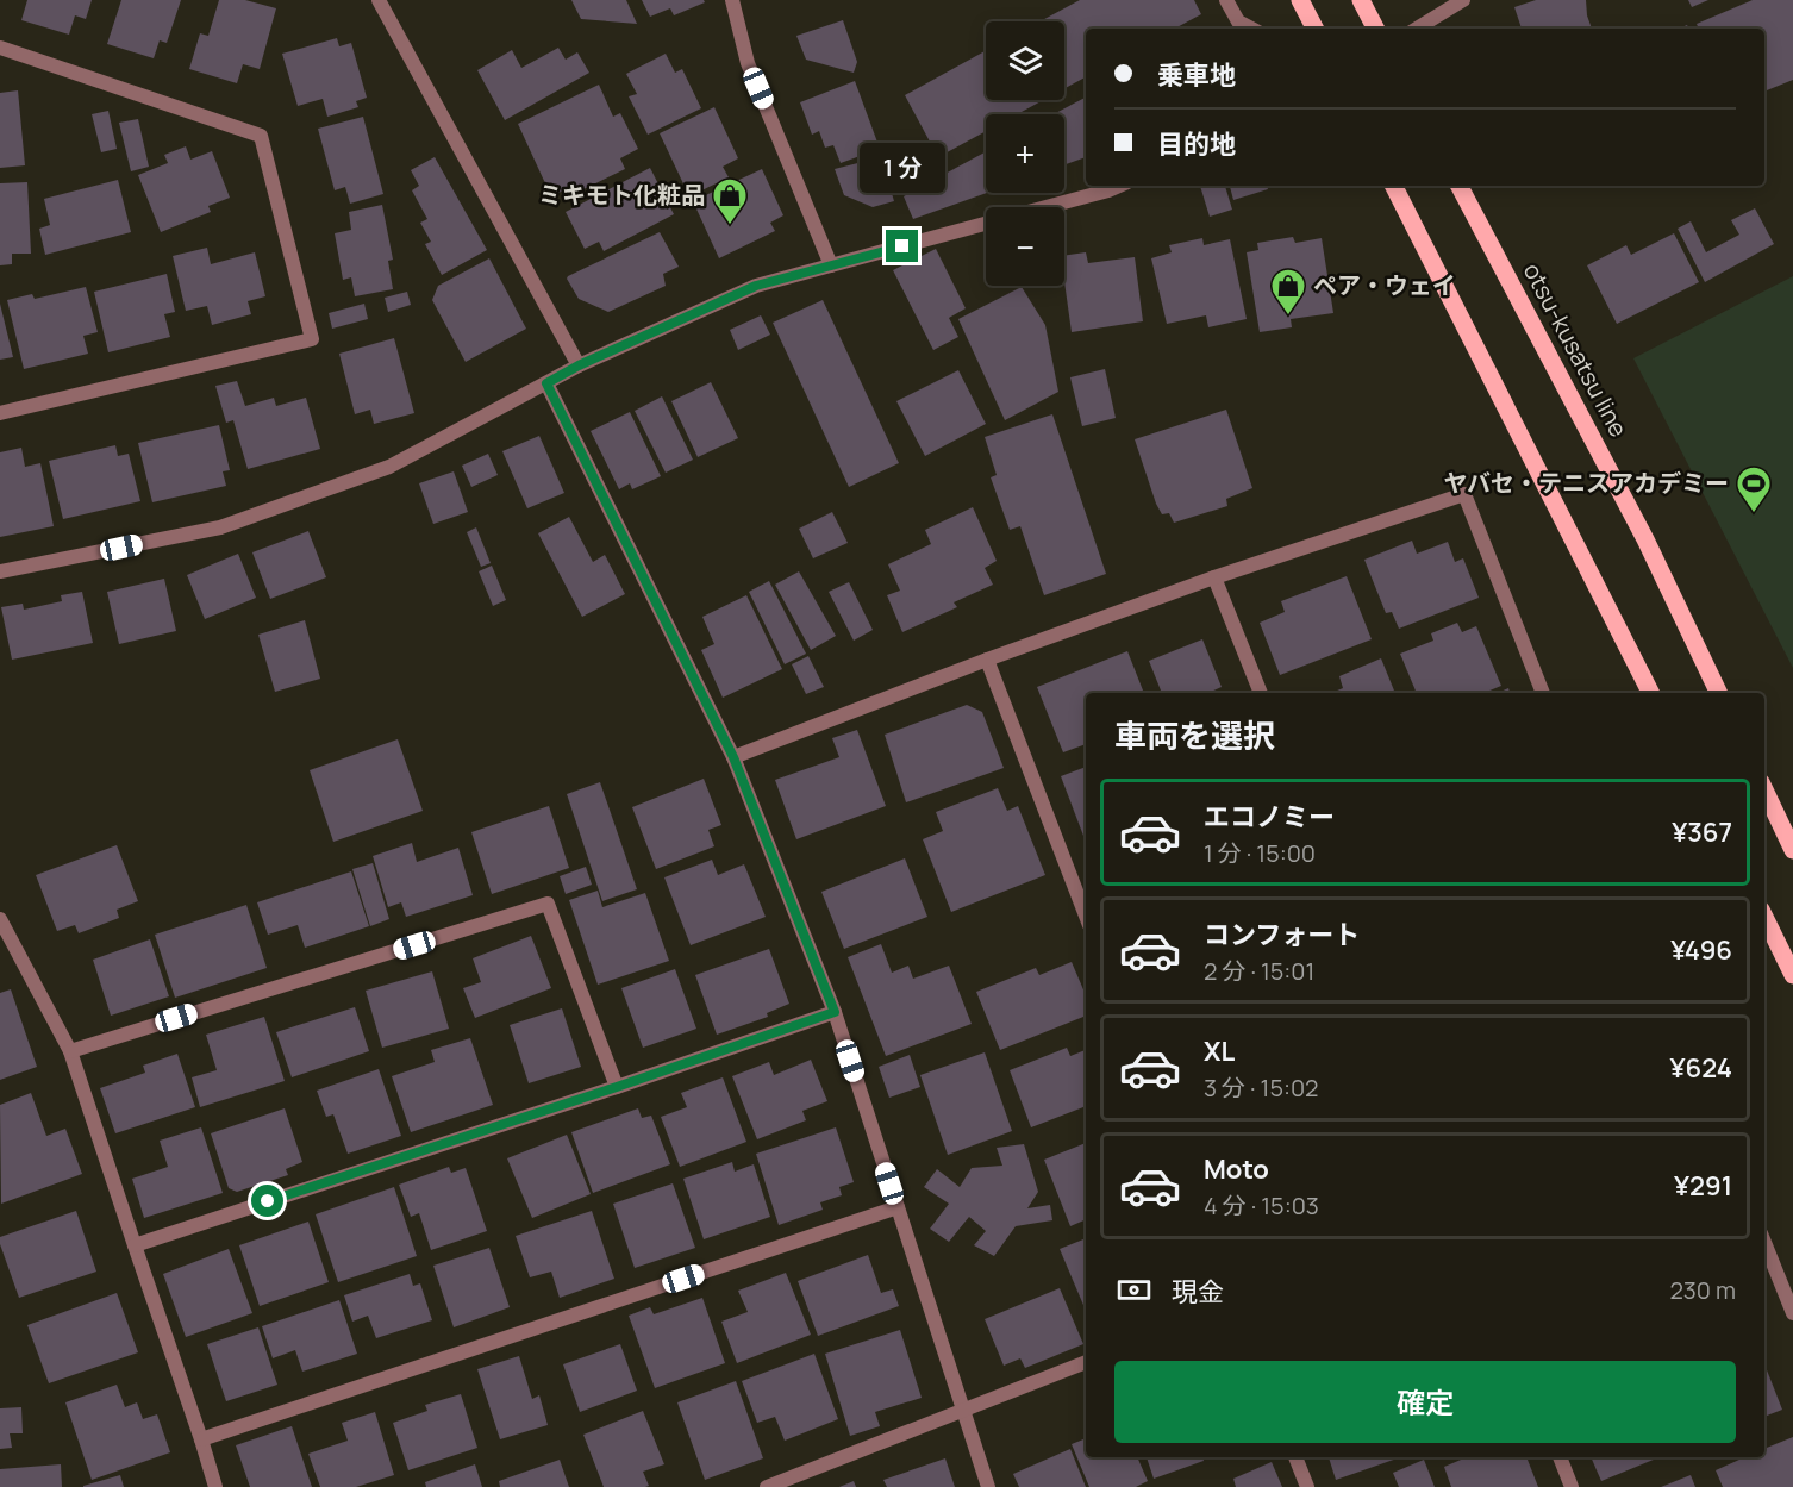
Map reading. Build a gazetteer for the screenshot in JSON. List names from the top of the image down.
{
  "streets": {
    "main road": ["otsu-kusatsu line"]
  },
  "places": {
    "shop": ["ミキモト化粧品", "ペア・ウェイ"],
    "sports": ["ヤバセ・テニスアカデミー"]
  },
  "page": {
    "map_buttons": ["+", "−"],
    "banner": ["乗車地", "目的地"],
    "bubble": "1 分",
    "heading": "車両を選択",
    "list": [
      {
        "name": "エコノミー",
        "note": "1 分 · 15:00",
        "value": "¥367"
      },
      {
        "name": "コンフォート",
        "note": "2 分 · 15:01",
        "value": "¥496"
      },
      {
        "name": "XL",
        "note": "3 分 · 15:02",
        "value": "¥624"
      },
      {
        "name": "Moto",
        "note": "4 分 · 15:03",
        "value": "¥291"
      }
    ],
    "pay": ["現金", "230 m"],
    "buttons": "確定"
  }
}
